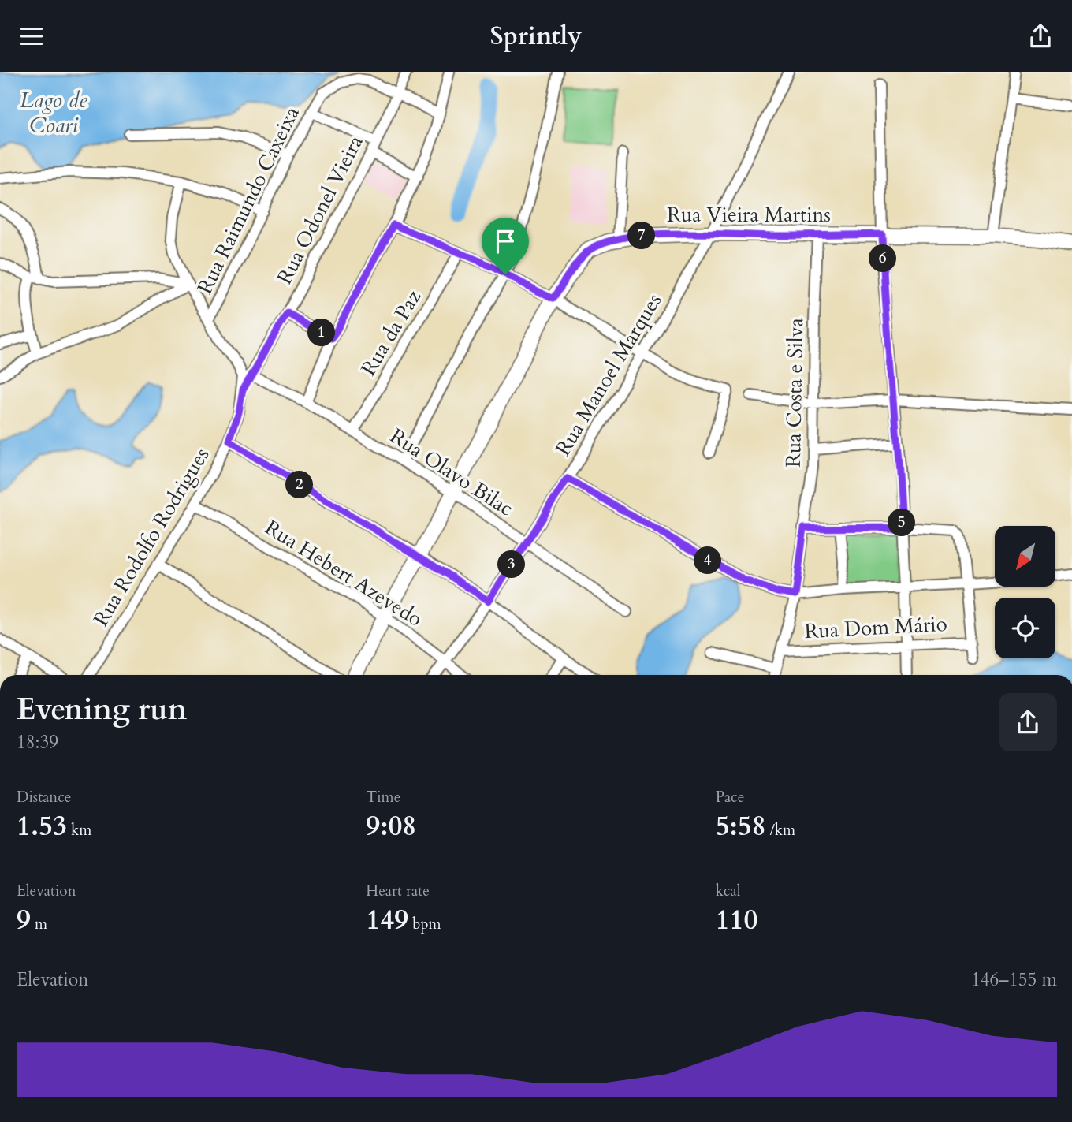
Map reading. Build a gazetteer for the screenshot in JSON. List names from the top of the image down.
{
  "streets": {
    "main road": ["Rua Vieira Martins"],
    "street": [
      "Rua Raimundo Caxeixa",
      "Rua Odonel Vieira",
      "Rua da Paz",
      "Rua Manoel Marques",
      "Rua Costa e Silva",
      "Rua Olavo Bilac",
      "Rua Rodolfo Rodrigues",
      "Rua Hebert Azevedo",
      "Rua Dom Mário"
    ]
  },
  "crossings": [
    ["Rua Raimundo Caxeixa", "Rua Odonel Vieira"],
    ["Rua Odonel Vieira", "Rua Olavo Bilac"],
    ["Rua Odonel Vieira", "Rua Rodolfo Rodrigues"],
    ["Rua Vieira Martins", "Rua Manoel Marques"],
    ["Rua Vieira Martins", "Rua Costa e Silva"],
    ["Rua Vieira Martins", "Rua Olavo Bilac"],
    ["Rua Vieira Martins", "Rua Hebert Azevedo"],
    ["Rua da Paz", "Rua Olavo Bilac"],
    ["Rua Manoel Marques", "Rua Olavo Bilac"],
    ["Rua Manoel Marques", "Rua Hebert Azevedo"],
    ["Rua Costa e Silva", "Rua Dom Mário"],
    ["Rua Olavo Bilac", "Rua Rodolfo Rodrigues"],
    ["Rua Rodolfo Rodrigues", "Rua Hebert Azevedo"]
  ],
  "water": ["Lago de Coari"],
  "north": "bottom left",
  "page": {
    "header": "Sprintly",
    "pins": [
      "7",
      "6",
      "1",
      "2",
      "5",
      "4",
      "3"
    ],
    "heading": ["Evening run", "18:39"],
    "stats": [
      ["Distance", "1.53 km"],
      ["Time", "9:08"],
      ["Pace", "5:58 /km"],
      ["Elevation", "9 m"],
      ["Heart rate", "149 bpm"],
      ["kcal", "110"]
    ],
    "chart": ["Elevation", "146–155 m"]
  }
}
